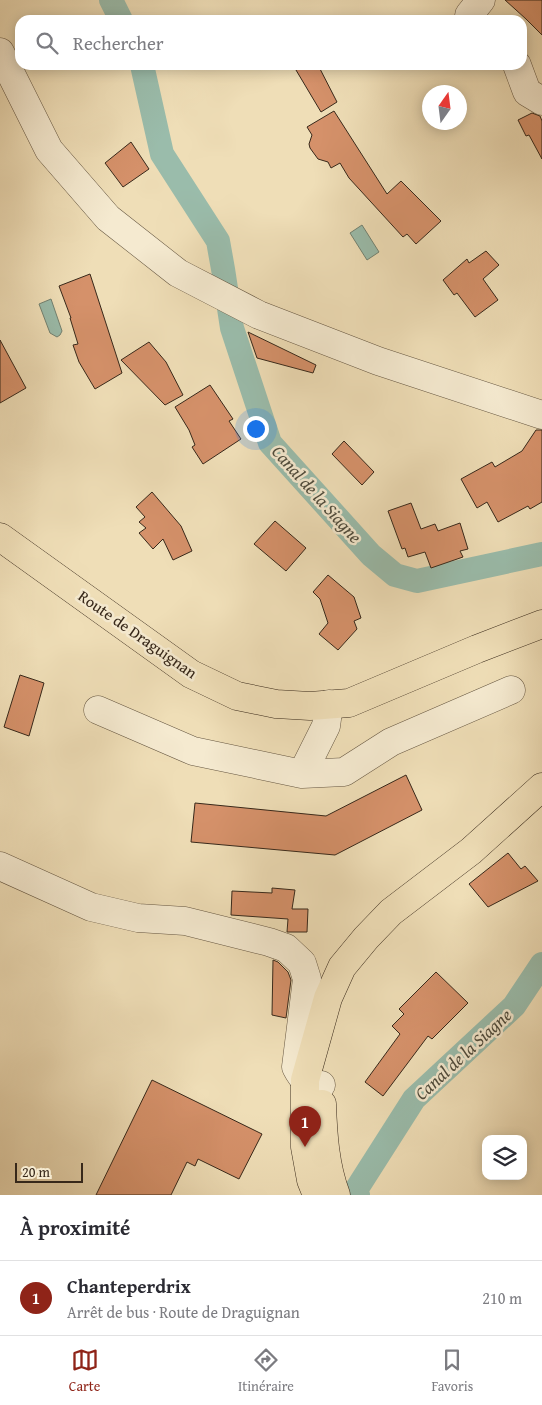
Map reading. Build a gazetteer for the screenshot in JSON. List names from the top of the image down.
{
  "streets": {
    "main road": ["Route de Draguignan"]
  },
  "water": ["Canal de la Siagne"],
  "scale_bar": "20 m",
  "north": "top",
  "page": {
    "search": "Rechercher",
    "pins": "1",
    "scale": "20 m",
    "heading": "À proximité",
    "list": [
      {
        "mark": "1",
        "name": "Chanteperdrix",
        "note": "Arrêt de bus · Route de Draguignan",
        "value": "210 m"
      }
    ],
    "nav": ["Carte", "Itinéraire", "Favoris"]
  }
}
